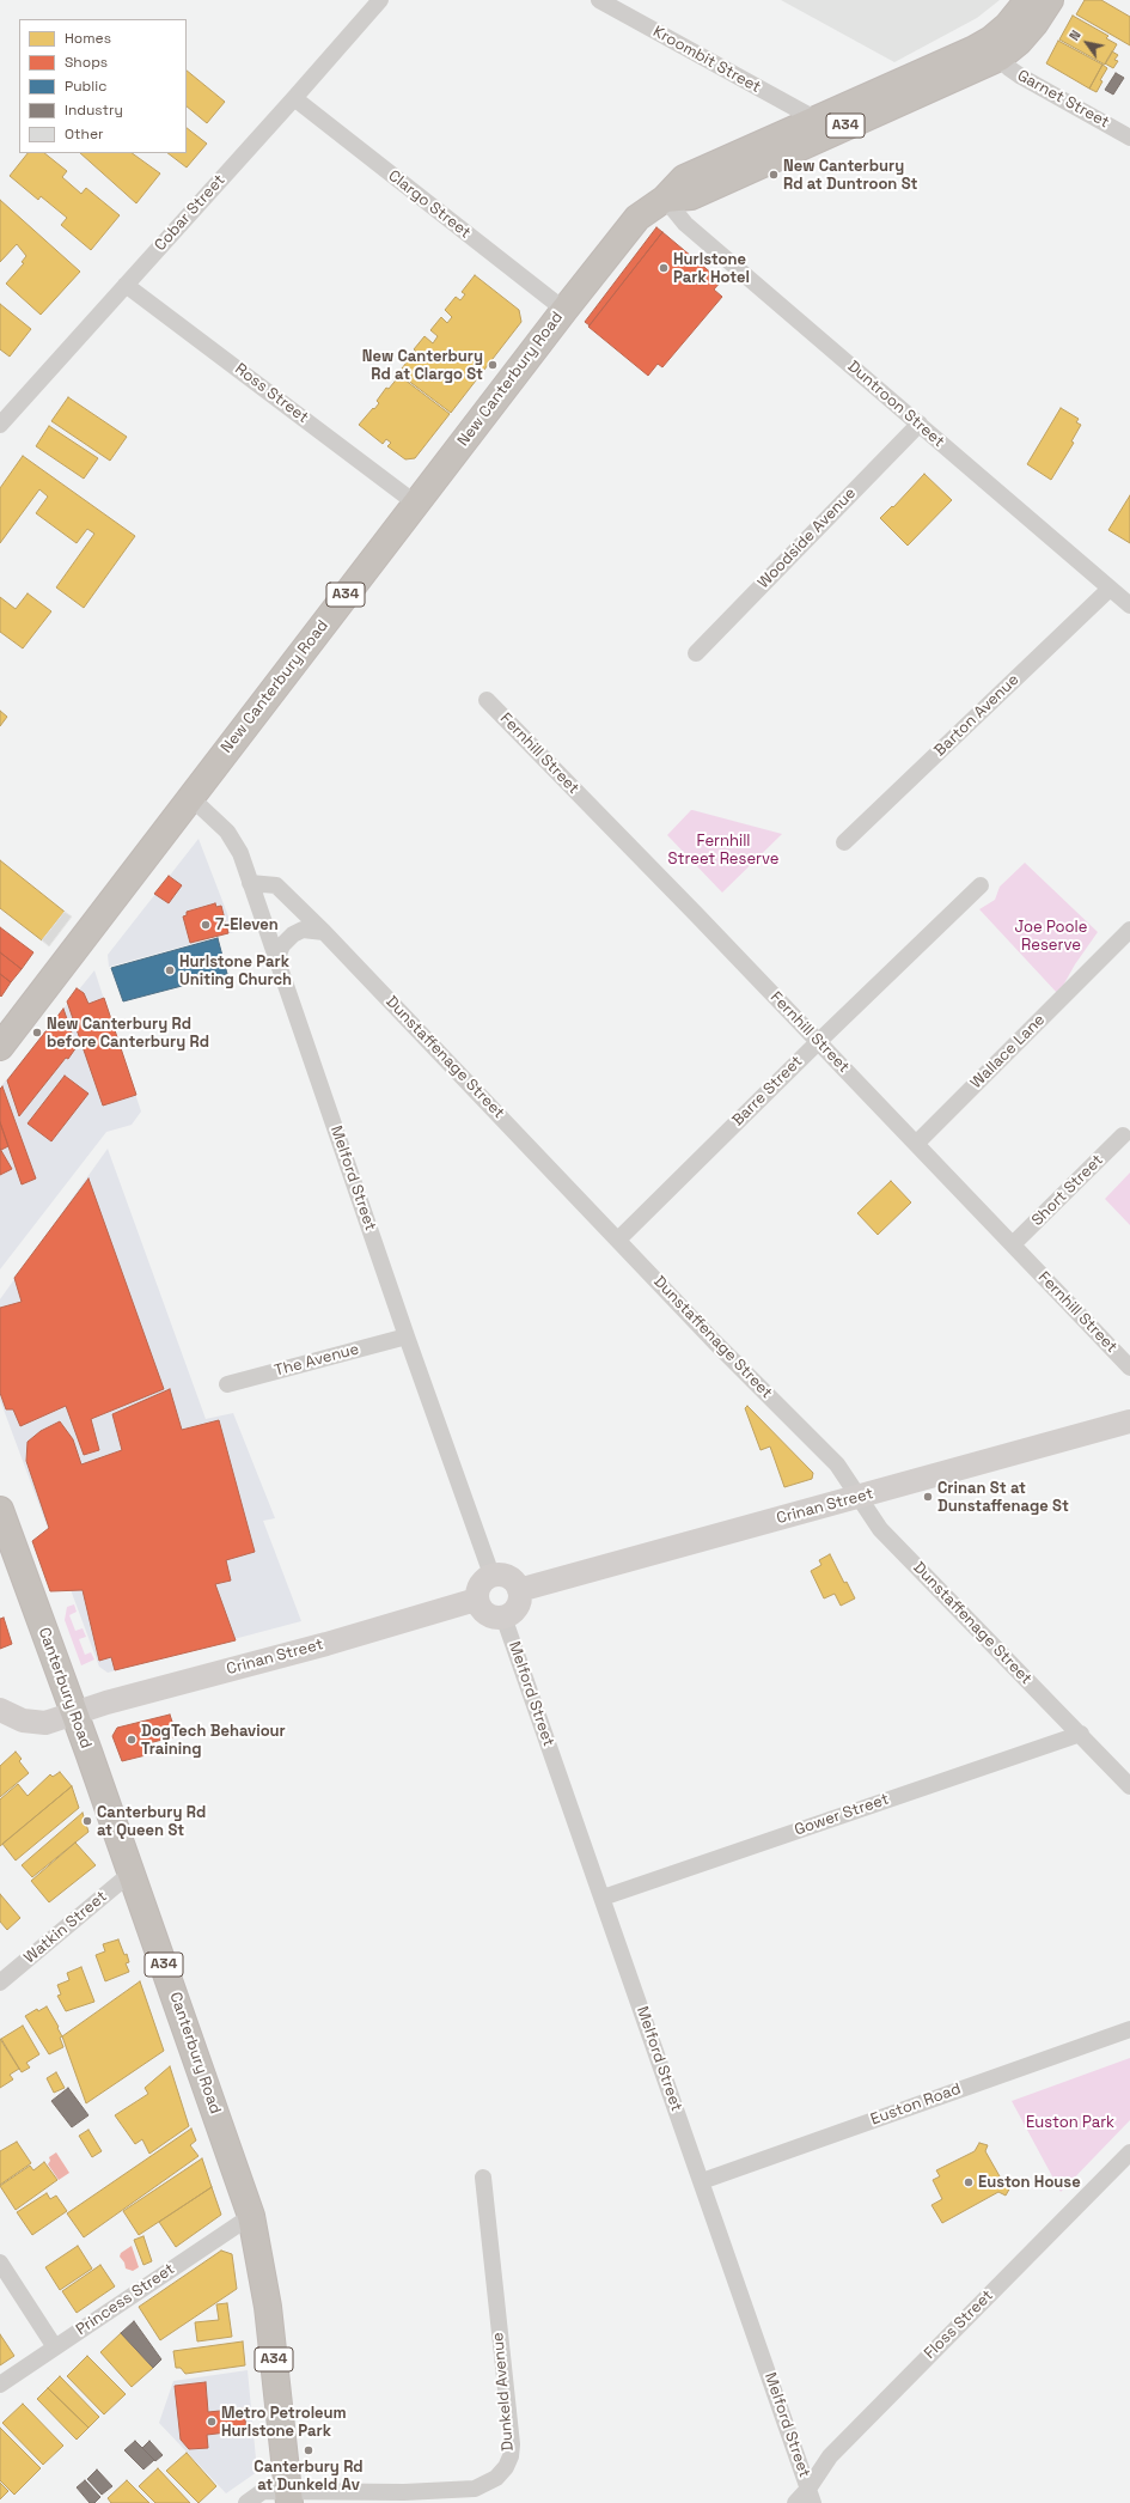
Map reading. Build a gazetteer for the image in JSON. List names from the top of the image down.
{
  "streets": {
    "highway": ["A34", "New Canterbury Road", "Canterbury Road"],
    "street": [
      "Kroombit Street",
      "Garnet Street",
      "Clargo Street",
      "Cobar Street",
      "Ross Street",
      "Duntroon Street",
      "Woodside Avenue",
      "Barton Avenue",
      "Fernhill Street",
      "Wallace Lane",
      "Dunstaffenage Street",
      "Barre Street",
      "Melford Street",
      "Short Street",
      "The Avenue",
      "Crinan Street",
      "Gower Street",
      "Watkin Street",
      "Euston Road",
      "Princess Street",
      "Floss Street",
      "Dunkeld Avenue"
    ]
  },
  "crossings": [
    ["Kroombit Street", "New Canterbury Road"],
    ["Garnet Street", "New Canterbury Road"],
    ["Clargo Street", "Cobar Street"],
    ["Clargo Street", "New Canterbury Road"],
    ["Cobar Street", "Ross Street"],
    ["New Canterbury Road", "Ross Street"],
    ["New Canterbury Road", "Duntroon Street"],
    ["New Canterbury Road", "Melford Street"],
    ["Duntroon Street", "Woodside Avenue"],
    ["Duntroon Street", "Barton Avenue"],
    ["Fernhill Street", "Wallace Lane"],
    ["Fernhill Street", "Barre Street"],
    ["Fernhill Street", "Short Street"],
    ["Dunstaffenage Street", "Barre Street"],
    ["Dunstaffenage Street", "Melford Street"],
    ["Dunstaffenage Street", "Crinan Street"],
    ["Dunstaffenage Street", "Gower Street"],
    ["Melford Street", "The Avenue"],
    ["Melford Street", "Crinan Street"],
    ["Melford Street", "Gower Street"],
    ["Melford Street", "Euston Road"],
    ["Melford Street", "Floss Street"],
    ["Crinan Street", "Canterbury Road"],
    ["Canterbury Road", "Watkin Street"],
    ["Canterbury Road", "Princess Street"],
    ["Canterbury Road", "Dunkeld Avenue"]
  ],
  "parks": ["Fernhill Street Reserve", "Joe Poole Reserve", "Euston Park"],
  "places": [
    "New Canterbury Rd at Duntroon St",
    "Hurlstone Park Hotel",
    "New Canterbury Rd at Clargo St",
    "7-Eleven",
    "Hurlstone Park Uniting Church",
    "New Canterbury Rd before Canterbury Rd",
    "Crinan St at Dunstaffenage St",
    "DogTech Behaviour Training",
    "Canterbury Rd at Queen St",
    "Euston House",
    "Metro Petroleum Hurlstone Park",
    "Canterbury Rd at Dunkeld Av"
  ],
  "legend": [
    "Homes",
    "Shops",
    "Public",
    "Industry",
    "Other"
  ],
  "north": "top left"
}
